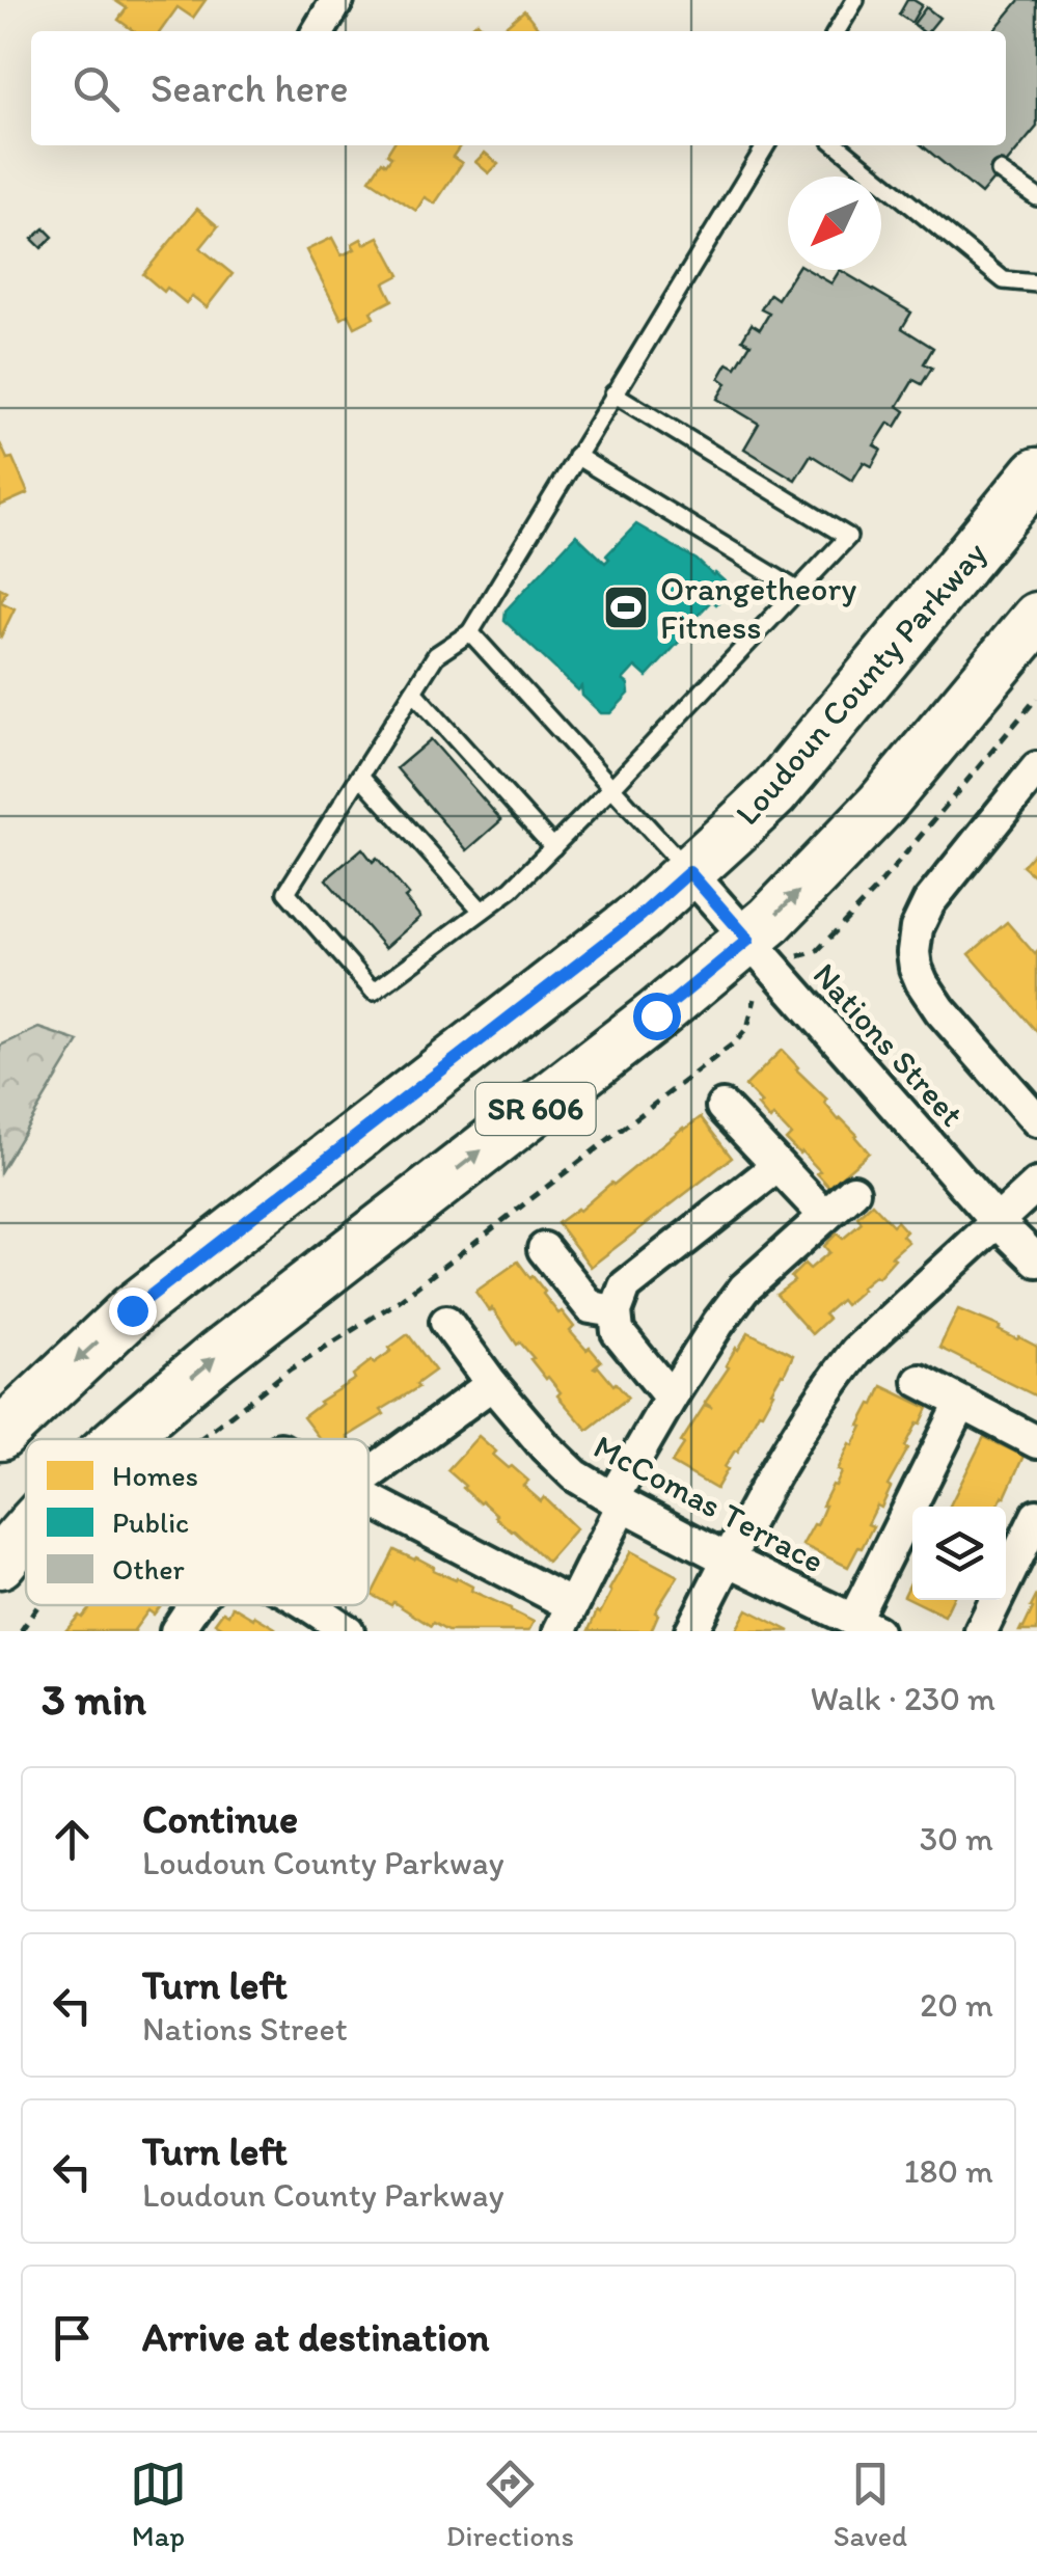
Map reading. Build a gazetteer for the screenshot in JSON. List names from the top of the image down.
{
  "streets": {
    "main road": ["Loudoun County Parkway", "SR 606"],
    "street": ["Nations Street", "McComas Terrace"]
  },
  "crossings": [
    ["Loudoun County Parkway", "Nations Street"],
    ["Nations Street", "SR 606"]
  ],
  "places": {
    "sports": ["Orangetheory Fitness"]
  },
  "legend": ["Homes", "Public", "Other"],
  "north": "bottom left",
  "page": {
    "search": "Search here",
    "heading": ["3 min", "Walk · 230 m"],
    "list": [
      ["Continue", "Loudoun County Parkway", "30 m"],
      ["Turn left", "Nations Street", "20 m"],
      ["Turn left", "Loudoun County Parkway", "180 m"],
      "Arrive at destination"
    ],
    "nav": ["Map", "Directions", "Saved"]
  }
}
